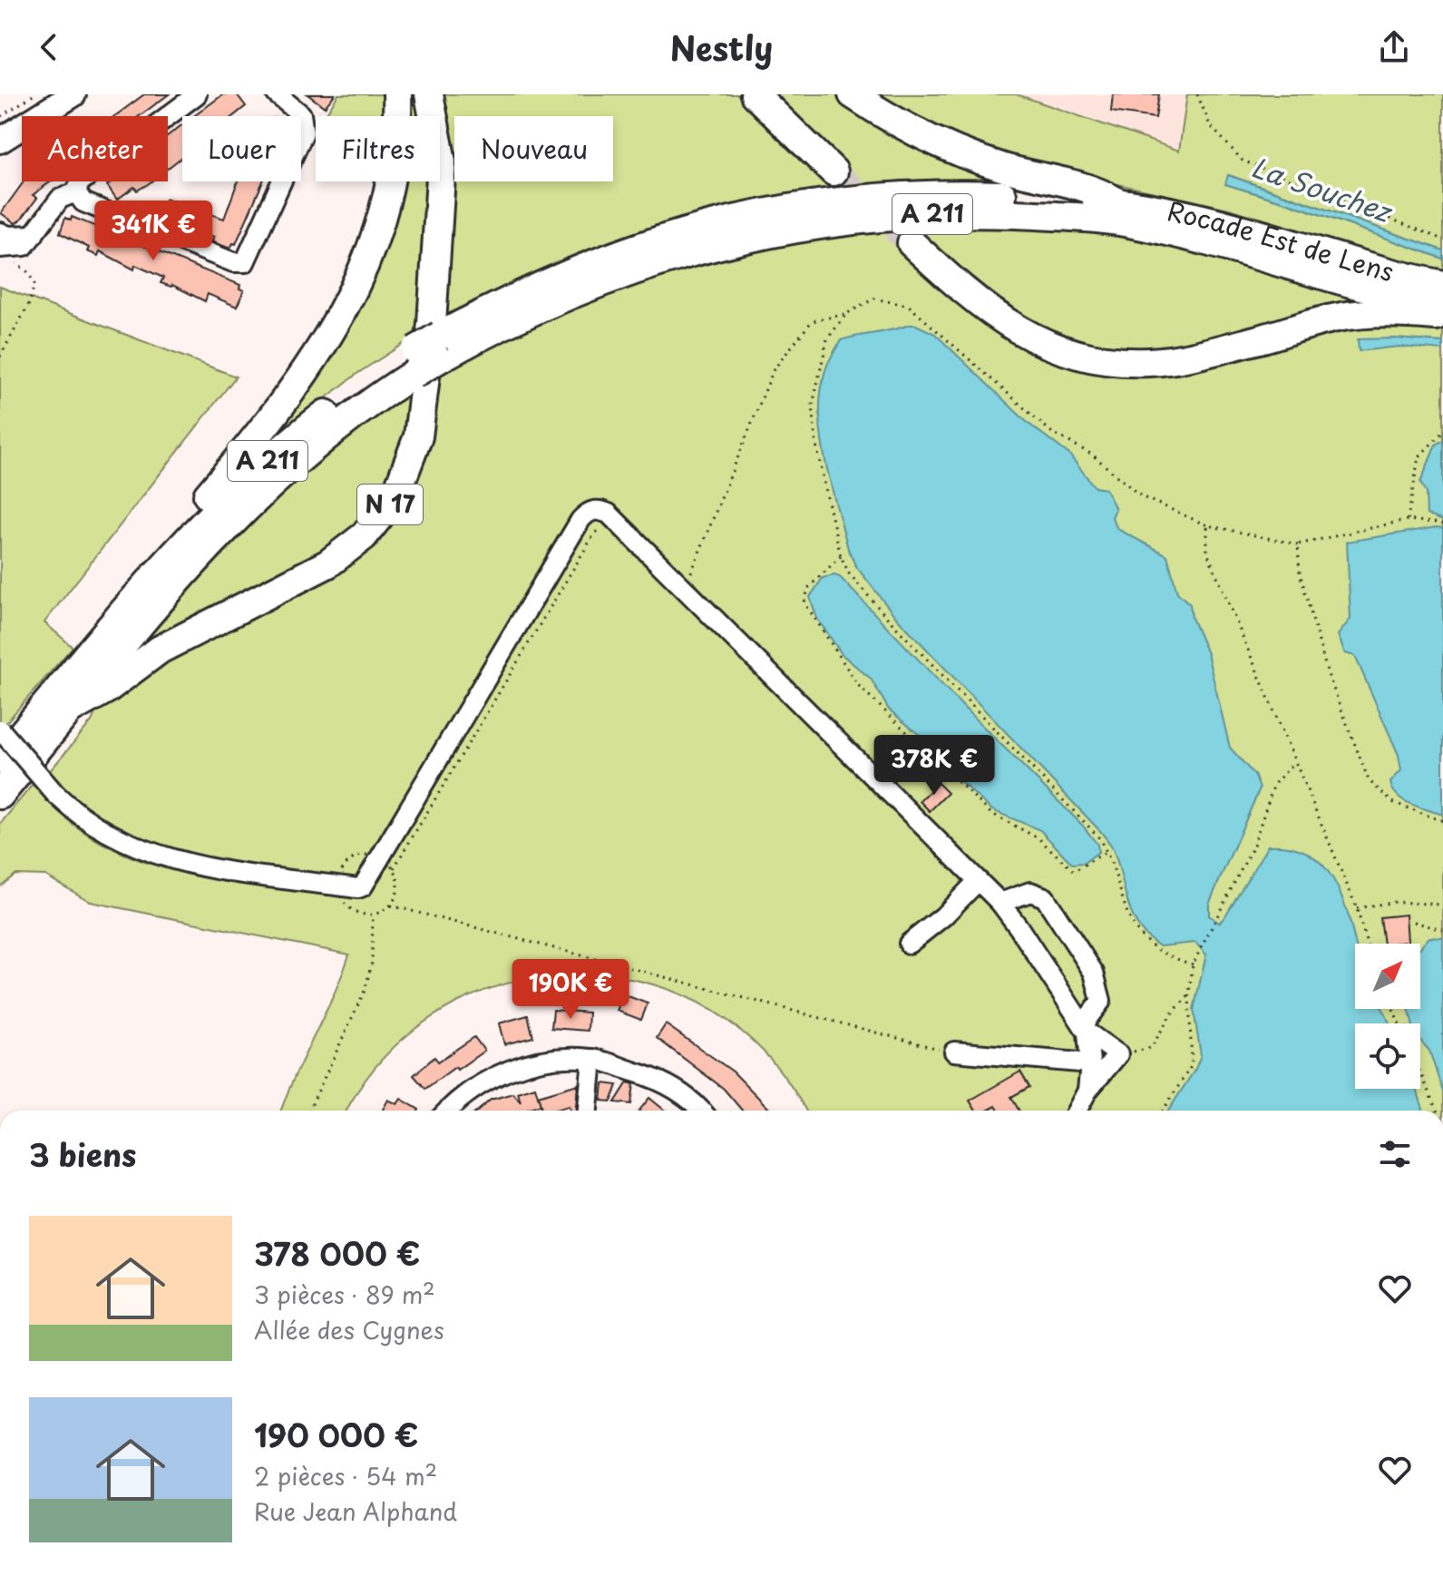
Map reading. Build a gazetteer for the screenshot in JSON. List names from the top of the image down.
{
  "streets": {
    "highway": ["A 211", "Rocade Est de Lens", "N 17"]
  },
  "crossings": [
    ["A 211", "Rocade Est de Lens"],
    ["A 211", "N 17"]
  ],
  "water": ["La Souchez"],
  "north": "top right",
  "page": {
    "header": "Nestly",
    "chip": [
      "Acheter",
      "Louer",
      "Filtres",
      "Nouveau"
    ],
    "price": ["341K €", "378K €", "190K €"],
    "heading": "3 biens",
    "list": [
      {
        "name": "378 000 €",
        "note": "3 pièces · 89 m² · Allée des Cygnes"
      },
      {
        "name": "190 000 €",
        "note": "2 pièces · 54 m² · Rue Jean Alphand"
      }
    ]
  }
}
